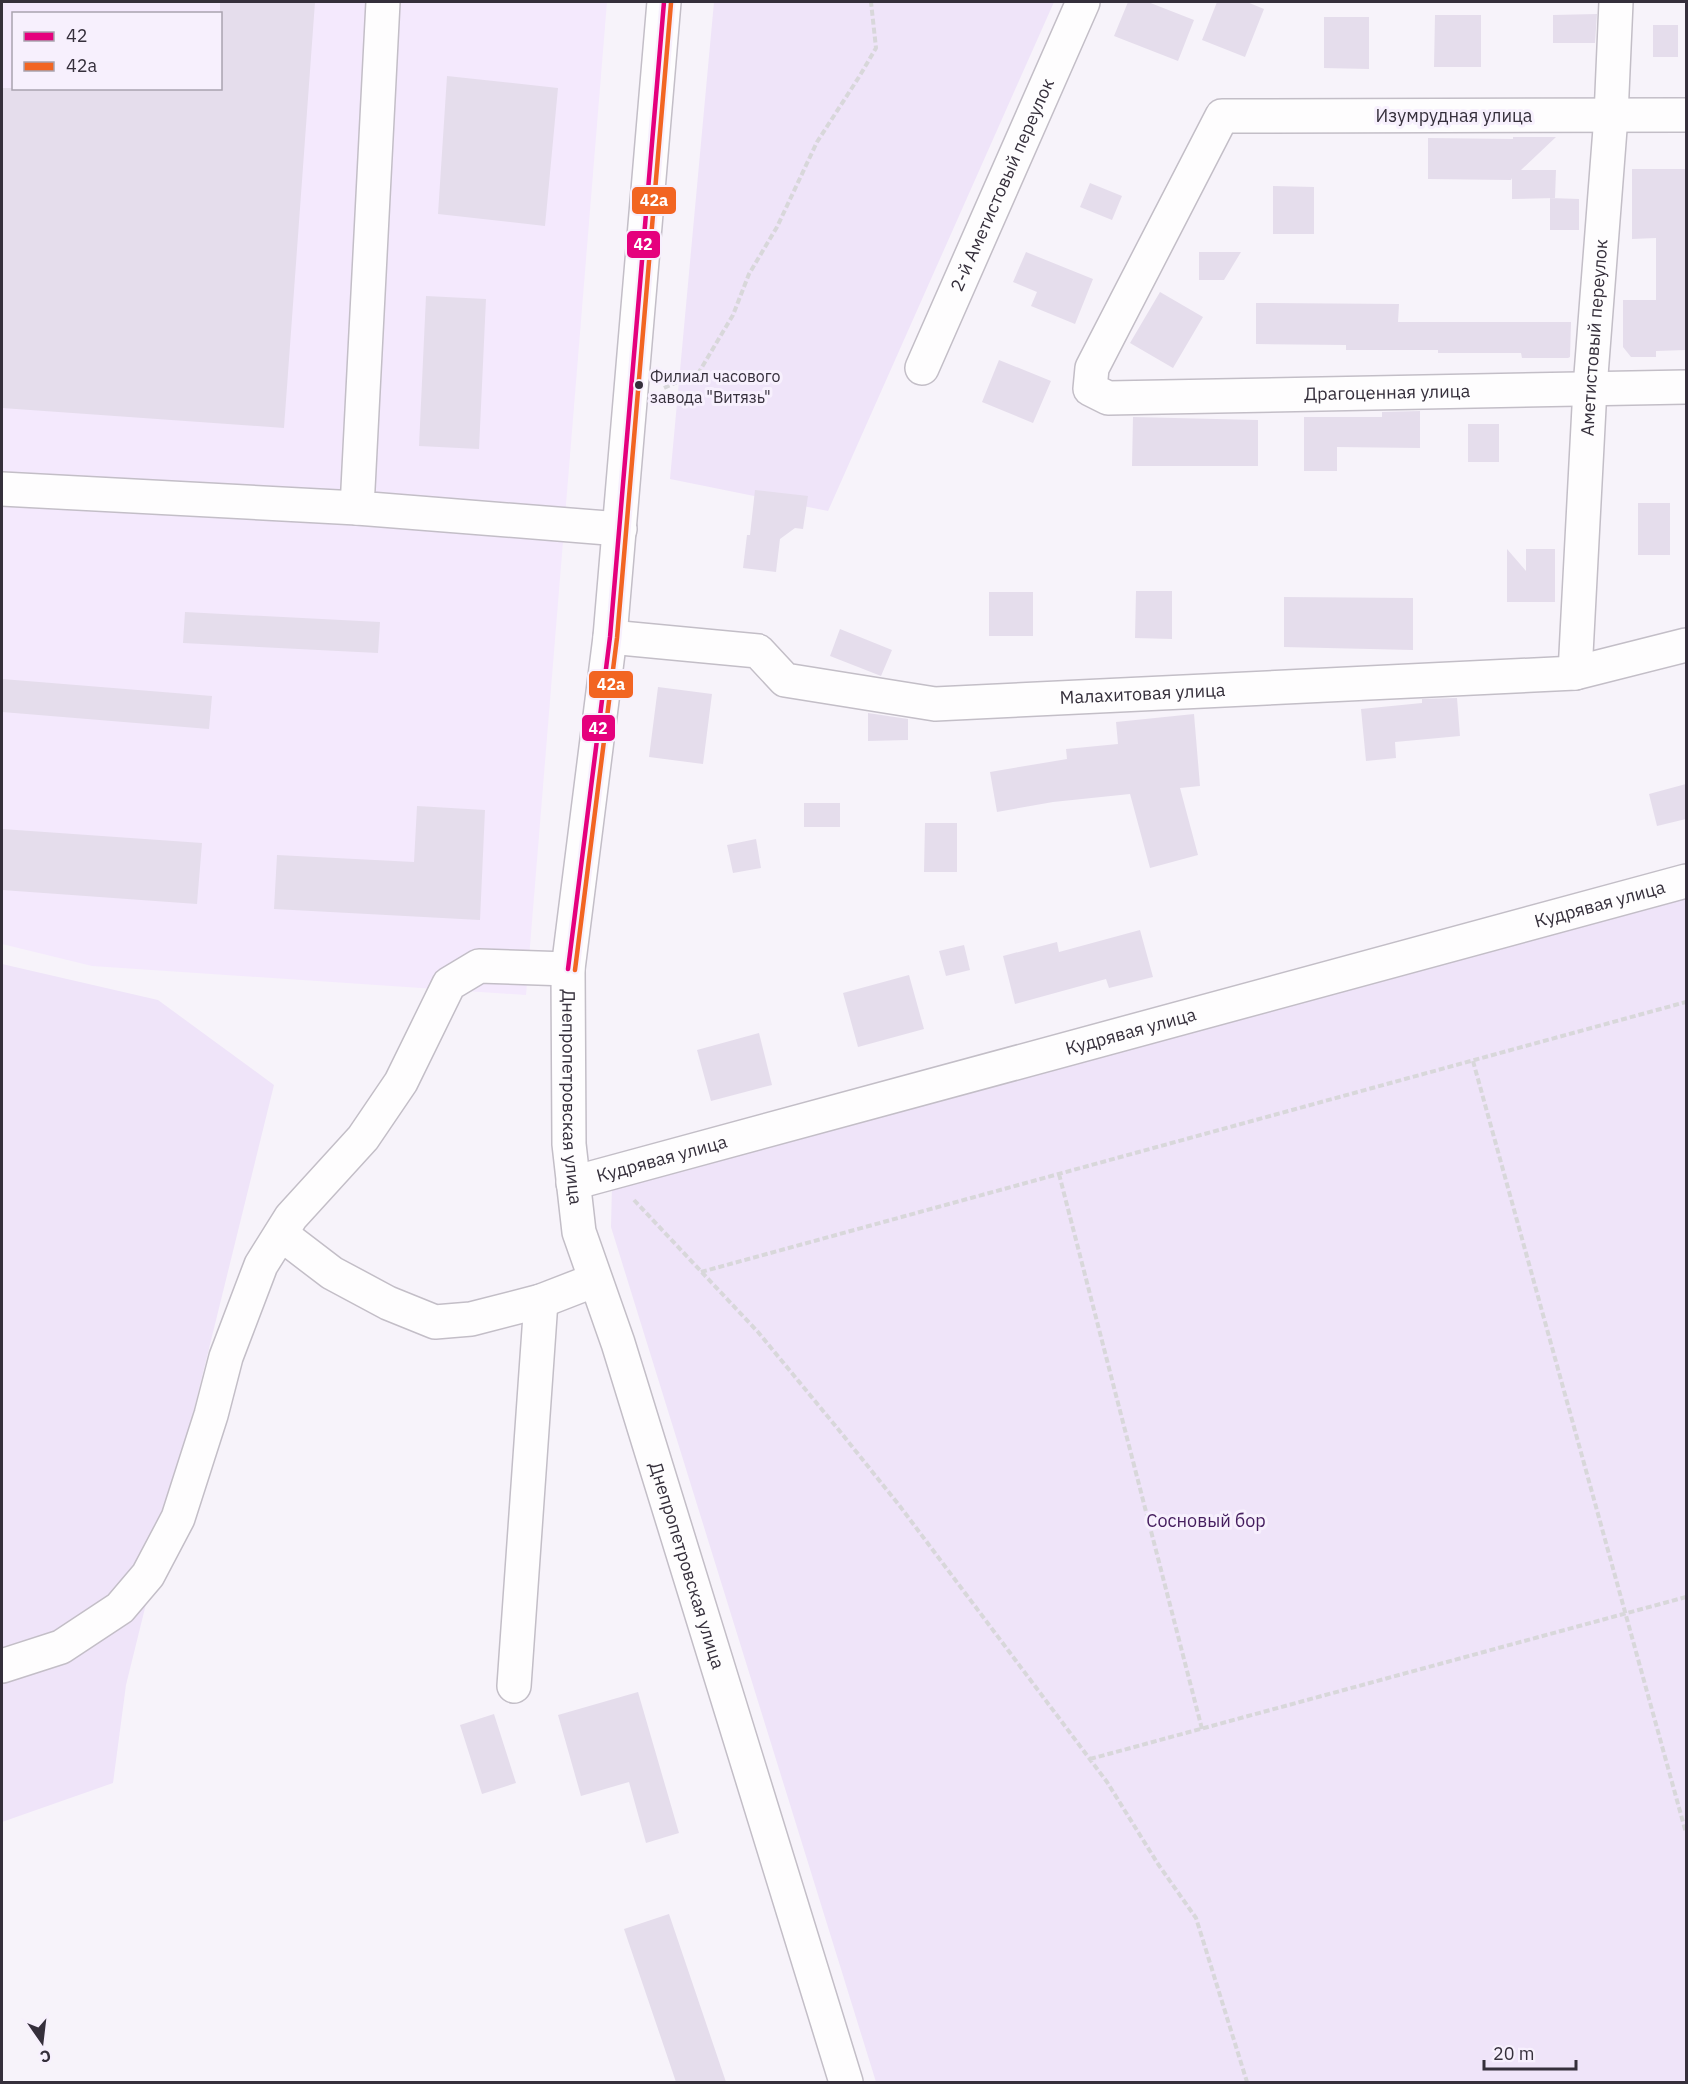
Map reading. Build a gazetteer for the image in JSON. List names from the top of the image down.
{
  "streets": {
    "street": [
      "Изумрудная улица",
      "2-й Аметистовый переулок",
      "Аметистовый переулок",
      "Драгоценная улица",
      "Малахитовая улица",
      "Кудрявая улица",
      "Днепропетровская улица"
    ]
  },
  "crossings": [
    ["Изумрудная улица", "Аметистовый переулок"],
    ["Изумрудная улица", "Драгоценная улица"],
    ["Аметистовый переулок", "Драгоценная улица"],
    ["Аметистовый переулок", "Малахитовая улица"],
    ["Малахитовая улица", "Днепропетровская улица"],
    ["Кудрявая улица", "Днепропетровская улица"]
  ],
  "parks": ["Сосновый бор"],
  "places": ["Филиал часового завода \"Витязь\""],
  "lines": ["transit line 42", "transit line 42a"],
  "legend": ["42", "42a"],
  "scale_bar": "20 m",
  "north": "bottom"
}
